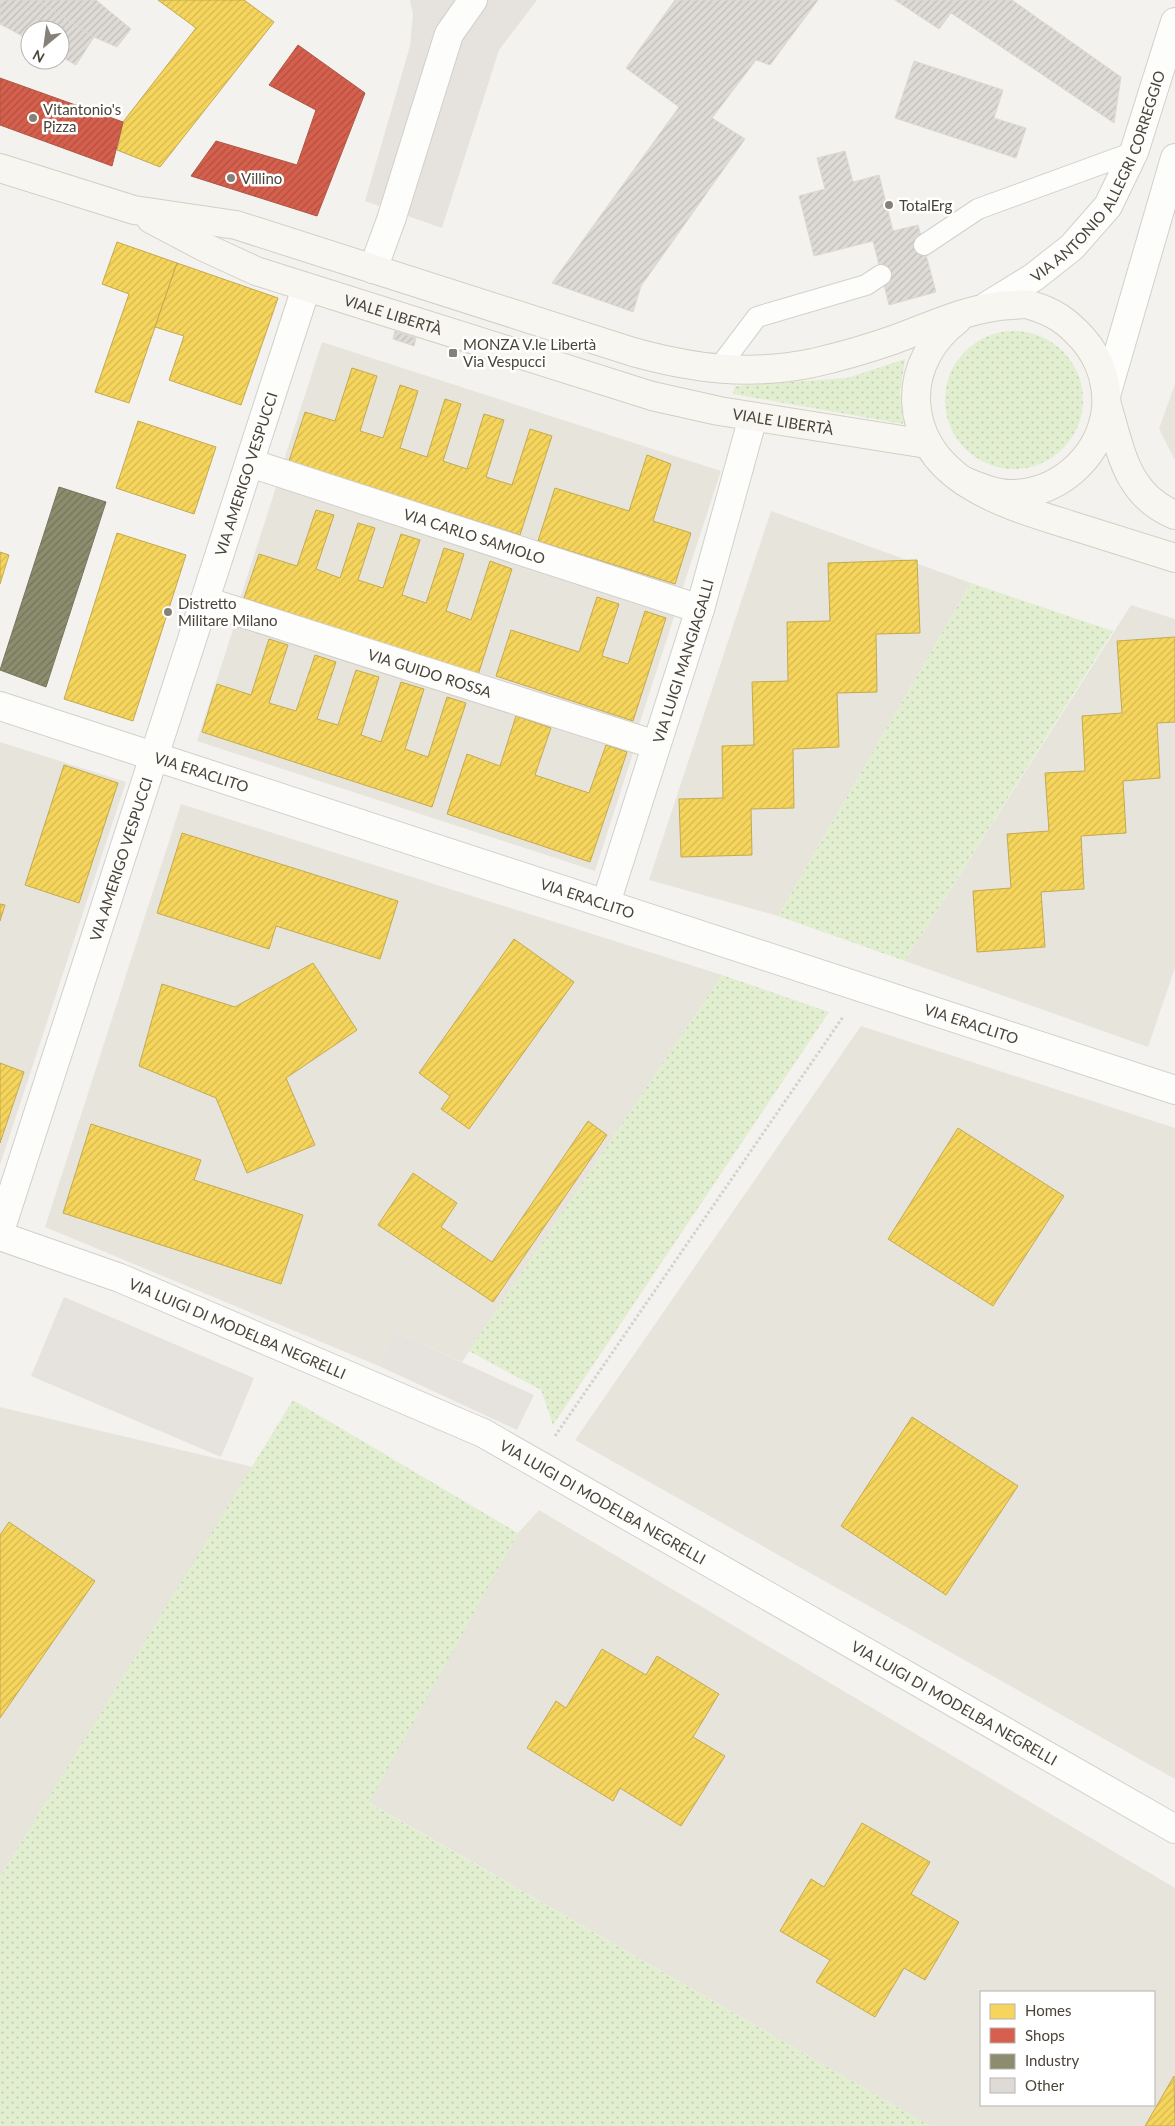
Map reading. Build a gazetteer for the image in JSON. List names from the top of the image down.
{
  "streets": {
    "main road": ["VIALE LIBERTÀ"],
    "street": [
      "VIA ANTONIO ALLEGRI CORREGGIO",
      "VIA AMERIGO VESPUCCI",
      "VIA CARLO SAMIOLO",
      "VIA LUIGI MANGIAGALLI",
      "VIA GUIDO ROSSA",
      "VIA ERACLITO",
      "VIA LUIGI DI MODELBA NEGRELLI"
    ]
  },
  "crossings": [
    ["VIA ANTONIO ALLEGRI CORREGGIO", "VIALE LIBERTÀ"],
    ["VIALE LIBERTÀ", "VIA AMERIGO VESPUCCI"],
    ["VIALE LIBERTÀ", "VIA LUIGI MANGIAGALLI"],
    ["VIA AMERIGO VESPUCCI", "VIA CARLO SAMIOLO"],
    ["VIA AMERIGO VESPUCCI", "VIA GUIDO ROSSA"],
    ["VIA AMERIGO VESPUCCI", "VIA ERACLITO"],
    ["VIA CARLO SAMIOLO", "VIA LUIGI MANGIAGALLI"],
    ["VIA LUIGI MANGIAGALLI", "VIA GUIDO ROSSA"],
    ["VIA LUIGI MANGIAGALLI", "VIA ERACLITO"]
  ],
  "places": {
    "other": [
      "Vitantonio's Pizza",
      "Villino",
      "TotalErg",
      "Distretto Militare Milano"
    ],
    "transit": ["MONZA V.le Libertà Via Vespucci"]
  },
  "legend": [
    "Homes",
    "Shops",
    "Industry",
    "Other"
  ],
  "north": "bottom left"
}
